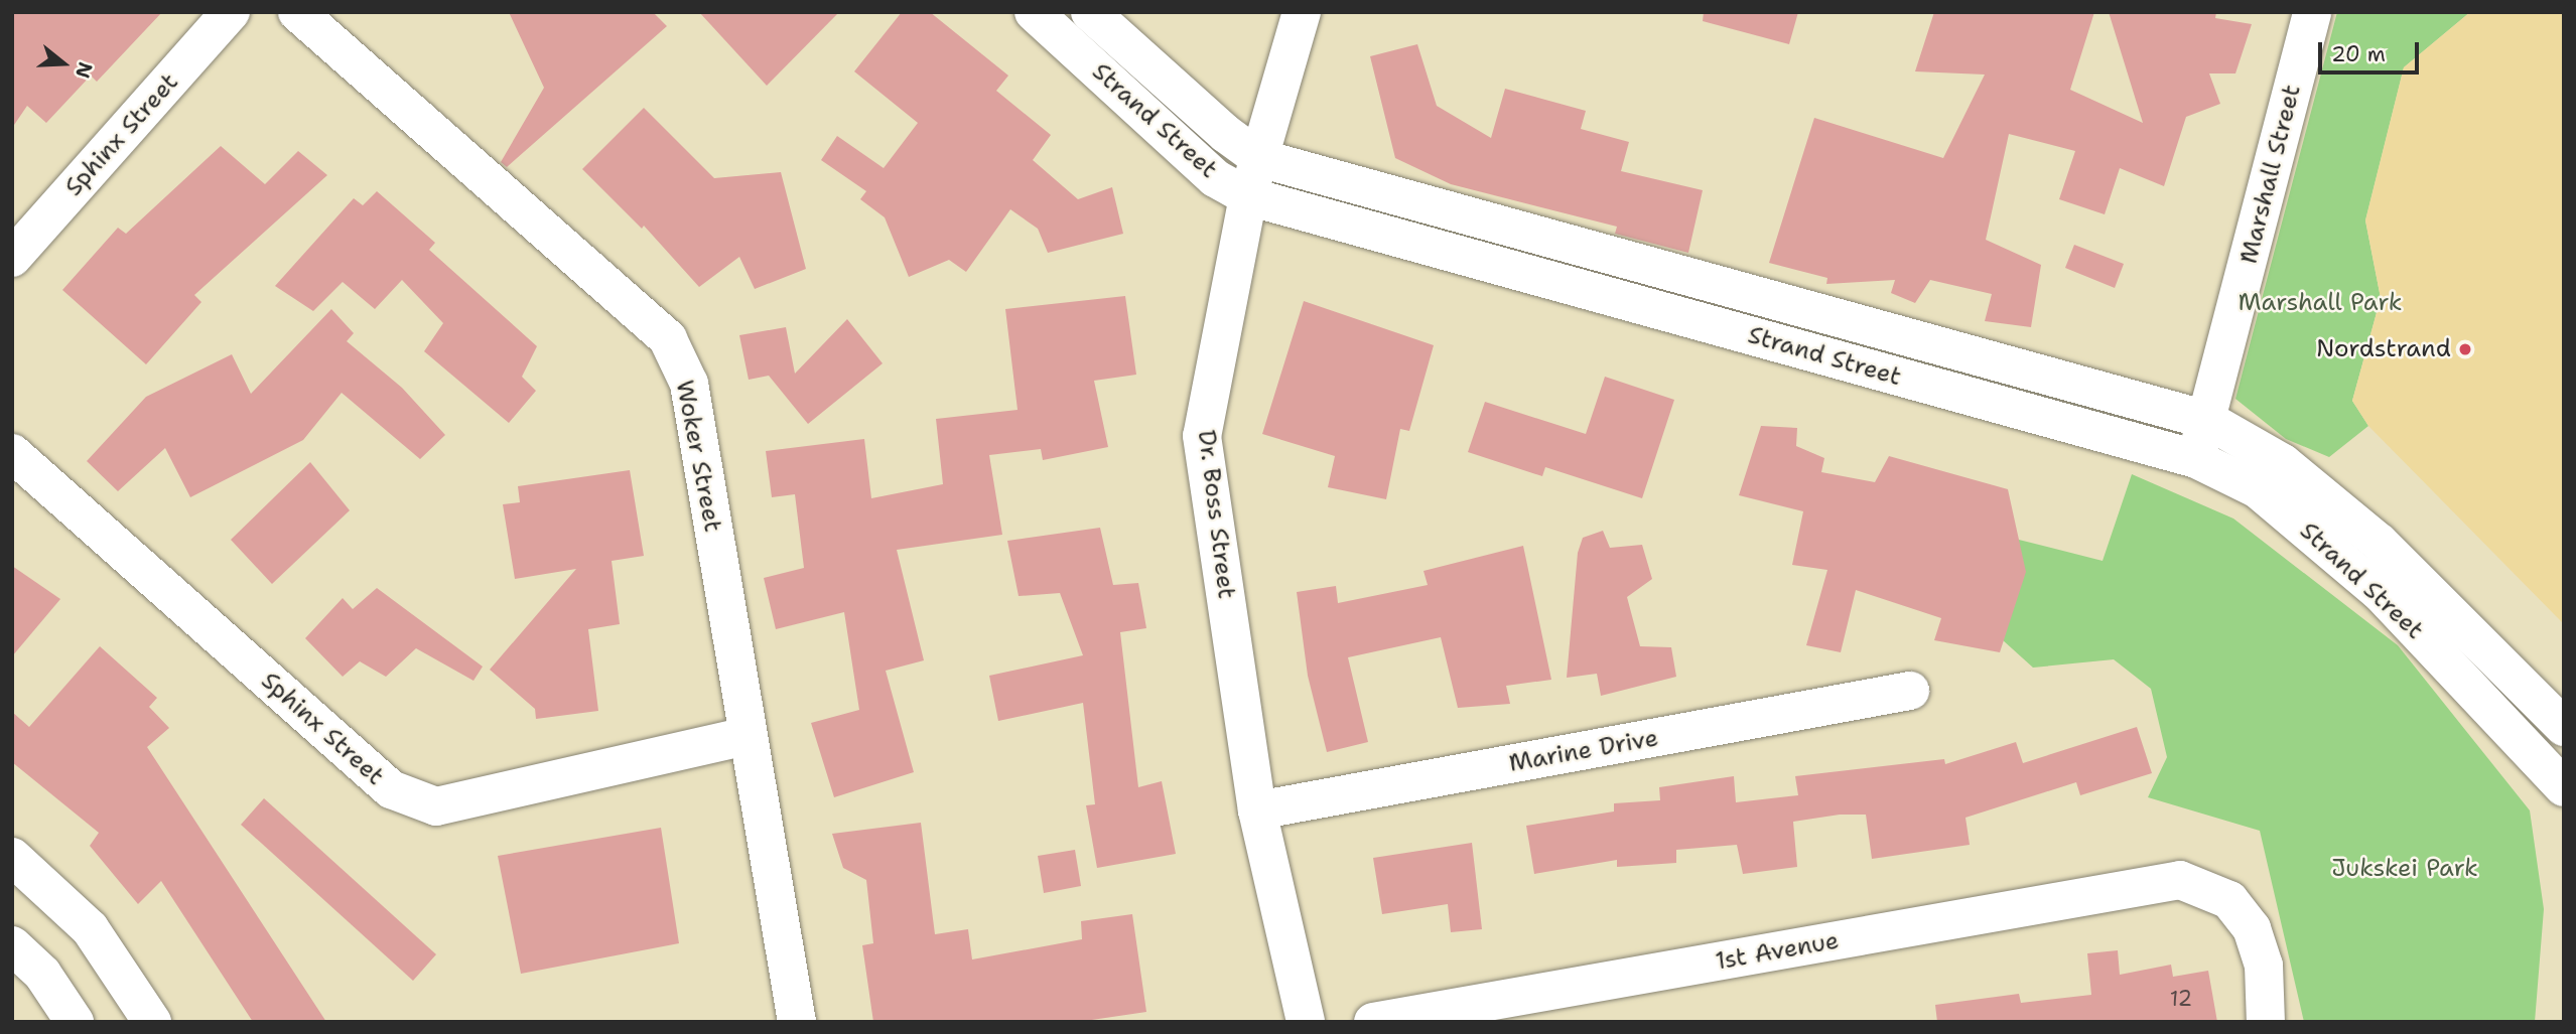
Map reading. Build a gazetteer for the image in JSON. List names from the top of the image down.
{
  "streets": {
    "street": [
      "Strand Street",
      "Sphinx Street",
      "Marshall Street",
      "Woker Street",
      "Dr. Boss Street",
      "Marine Drive",
      "1st Avenue"
    ]
  },
  "crossings": [
    ["Strand Street", "Marshall Street"],
    ["Strand Street", "Dr. Boss Street"],
    ["Sphinx Street", "Woker Street"],
    ["Dr. Boss Street", "Marine Drive"]
  ],
  "parks": ["Marshall Park", "Jukskei Park"],
  "places": ["Nordstrand"],
  "house_numbers": ["12"],
  "scale_bar": "20 m",
  "north": "right"
}
